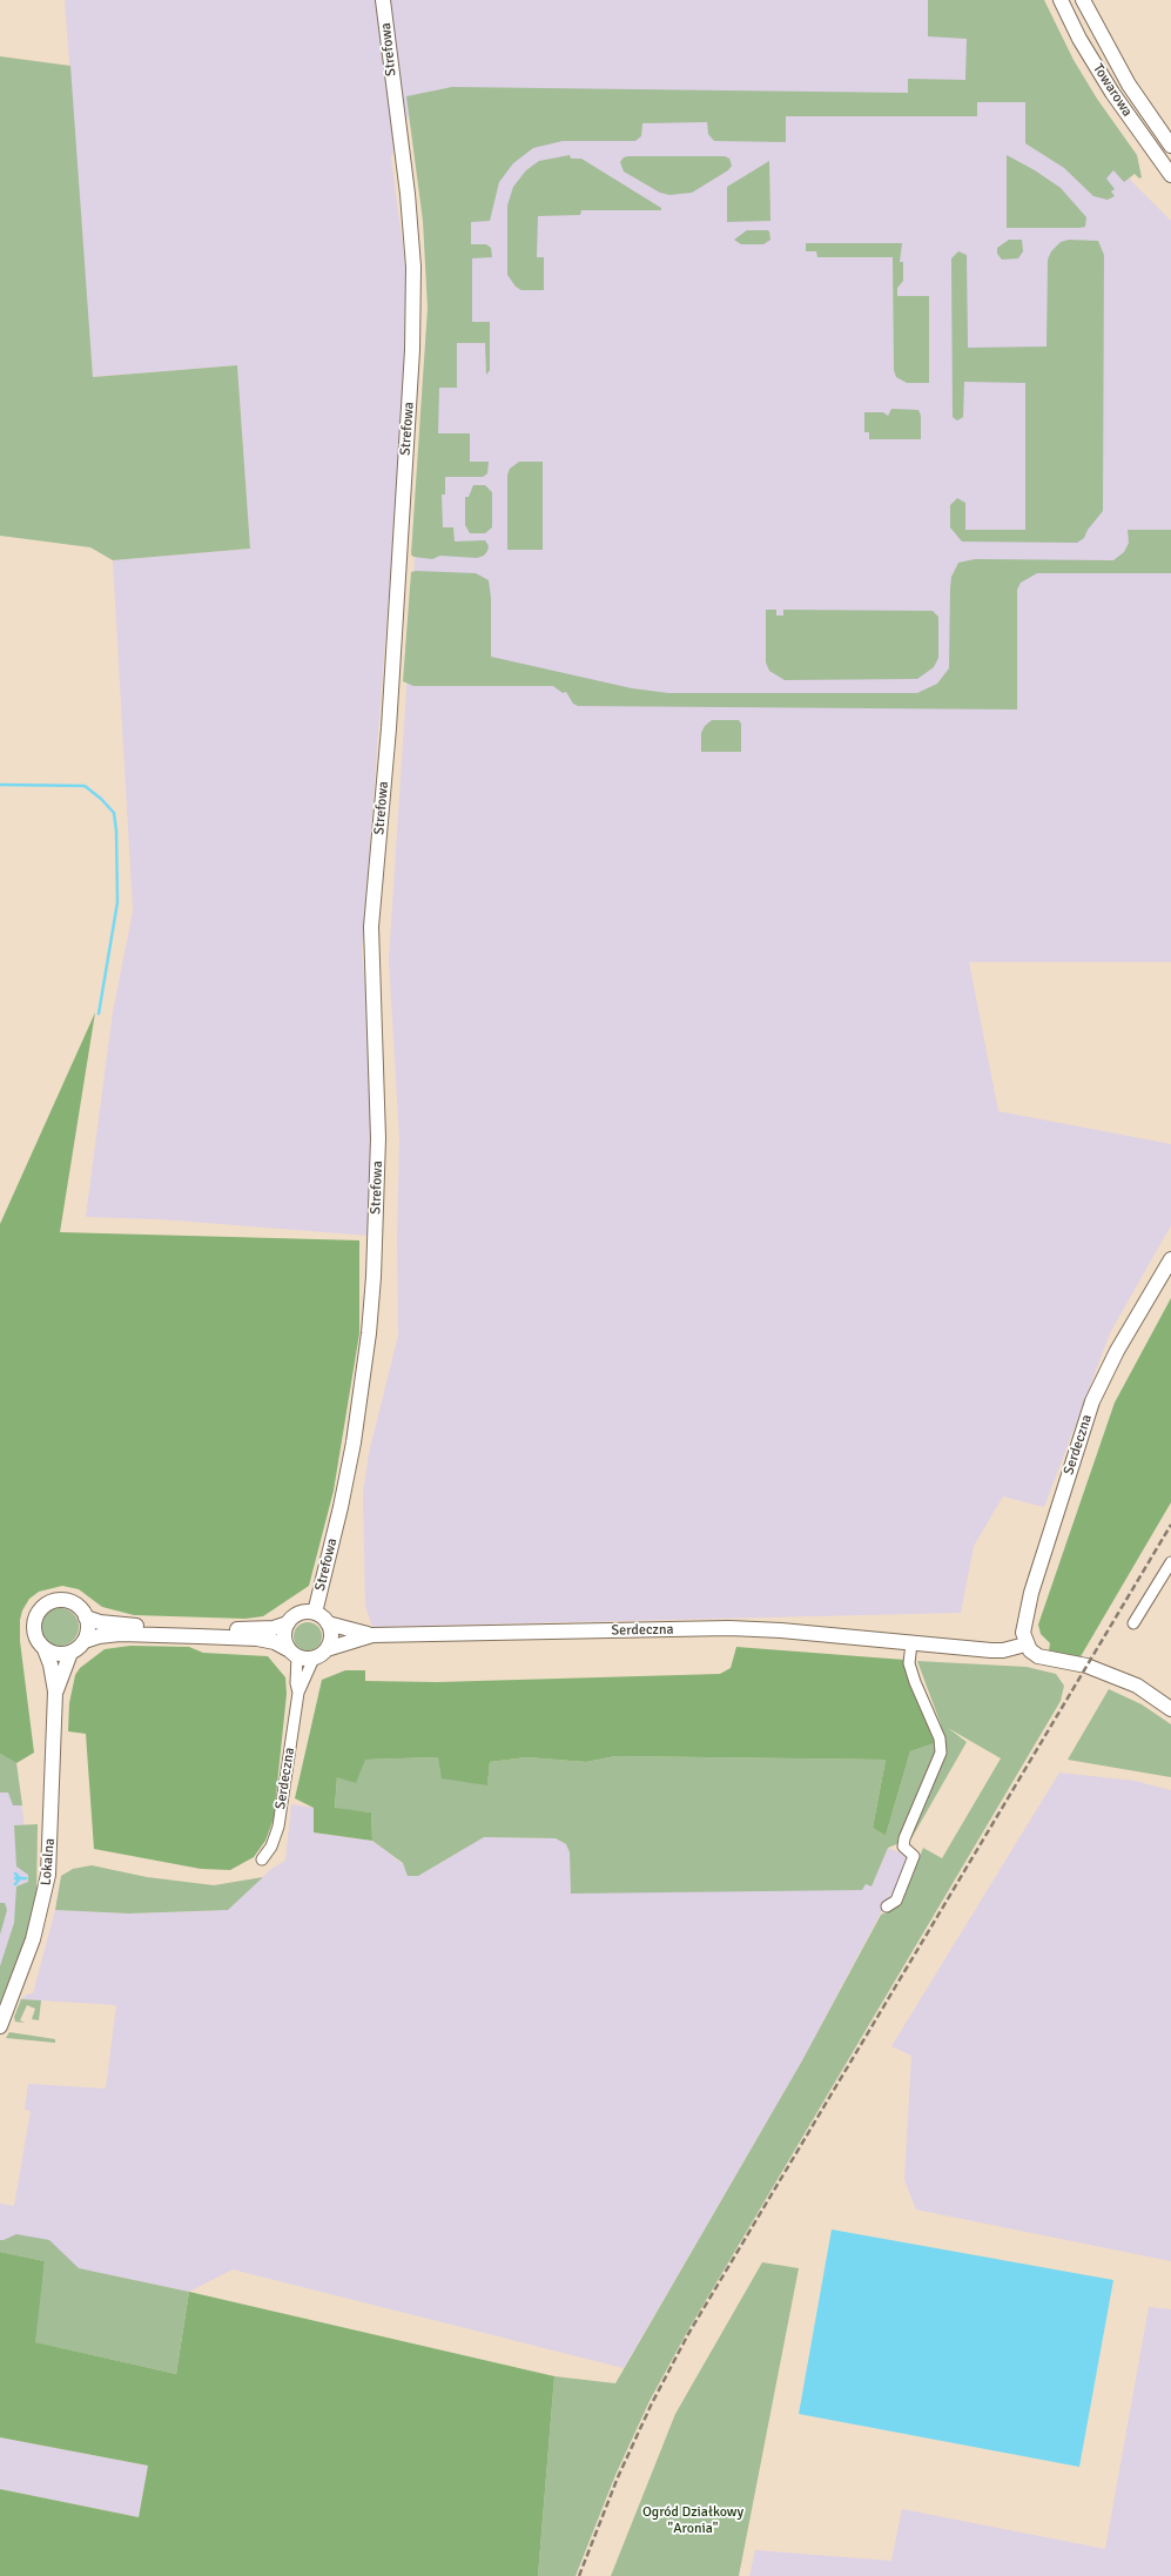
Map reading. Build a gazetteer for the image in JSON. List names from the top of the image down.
{
  "streets": {
    "street": [
      "Strefowa",
      "Towarowa",
      "Serdeczna",
      "Lokalna"
    ]
  },
  "crossings": [
    ["Strefowa", "Serdeczna"]
  ],
  "parks": ["Ogród Działkowy \"Aronia\""]
}
